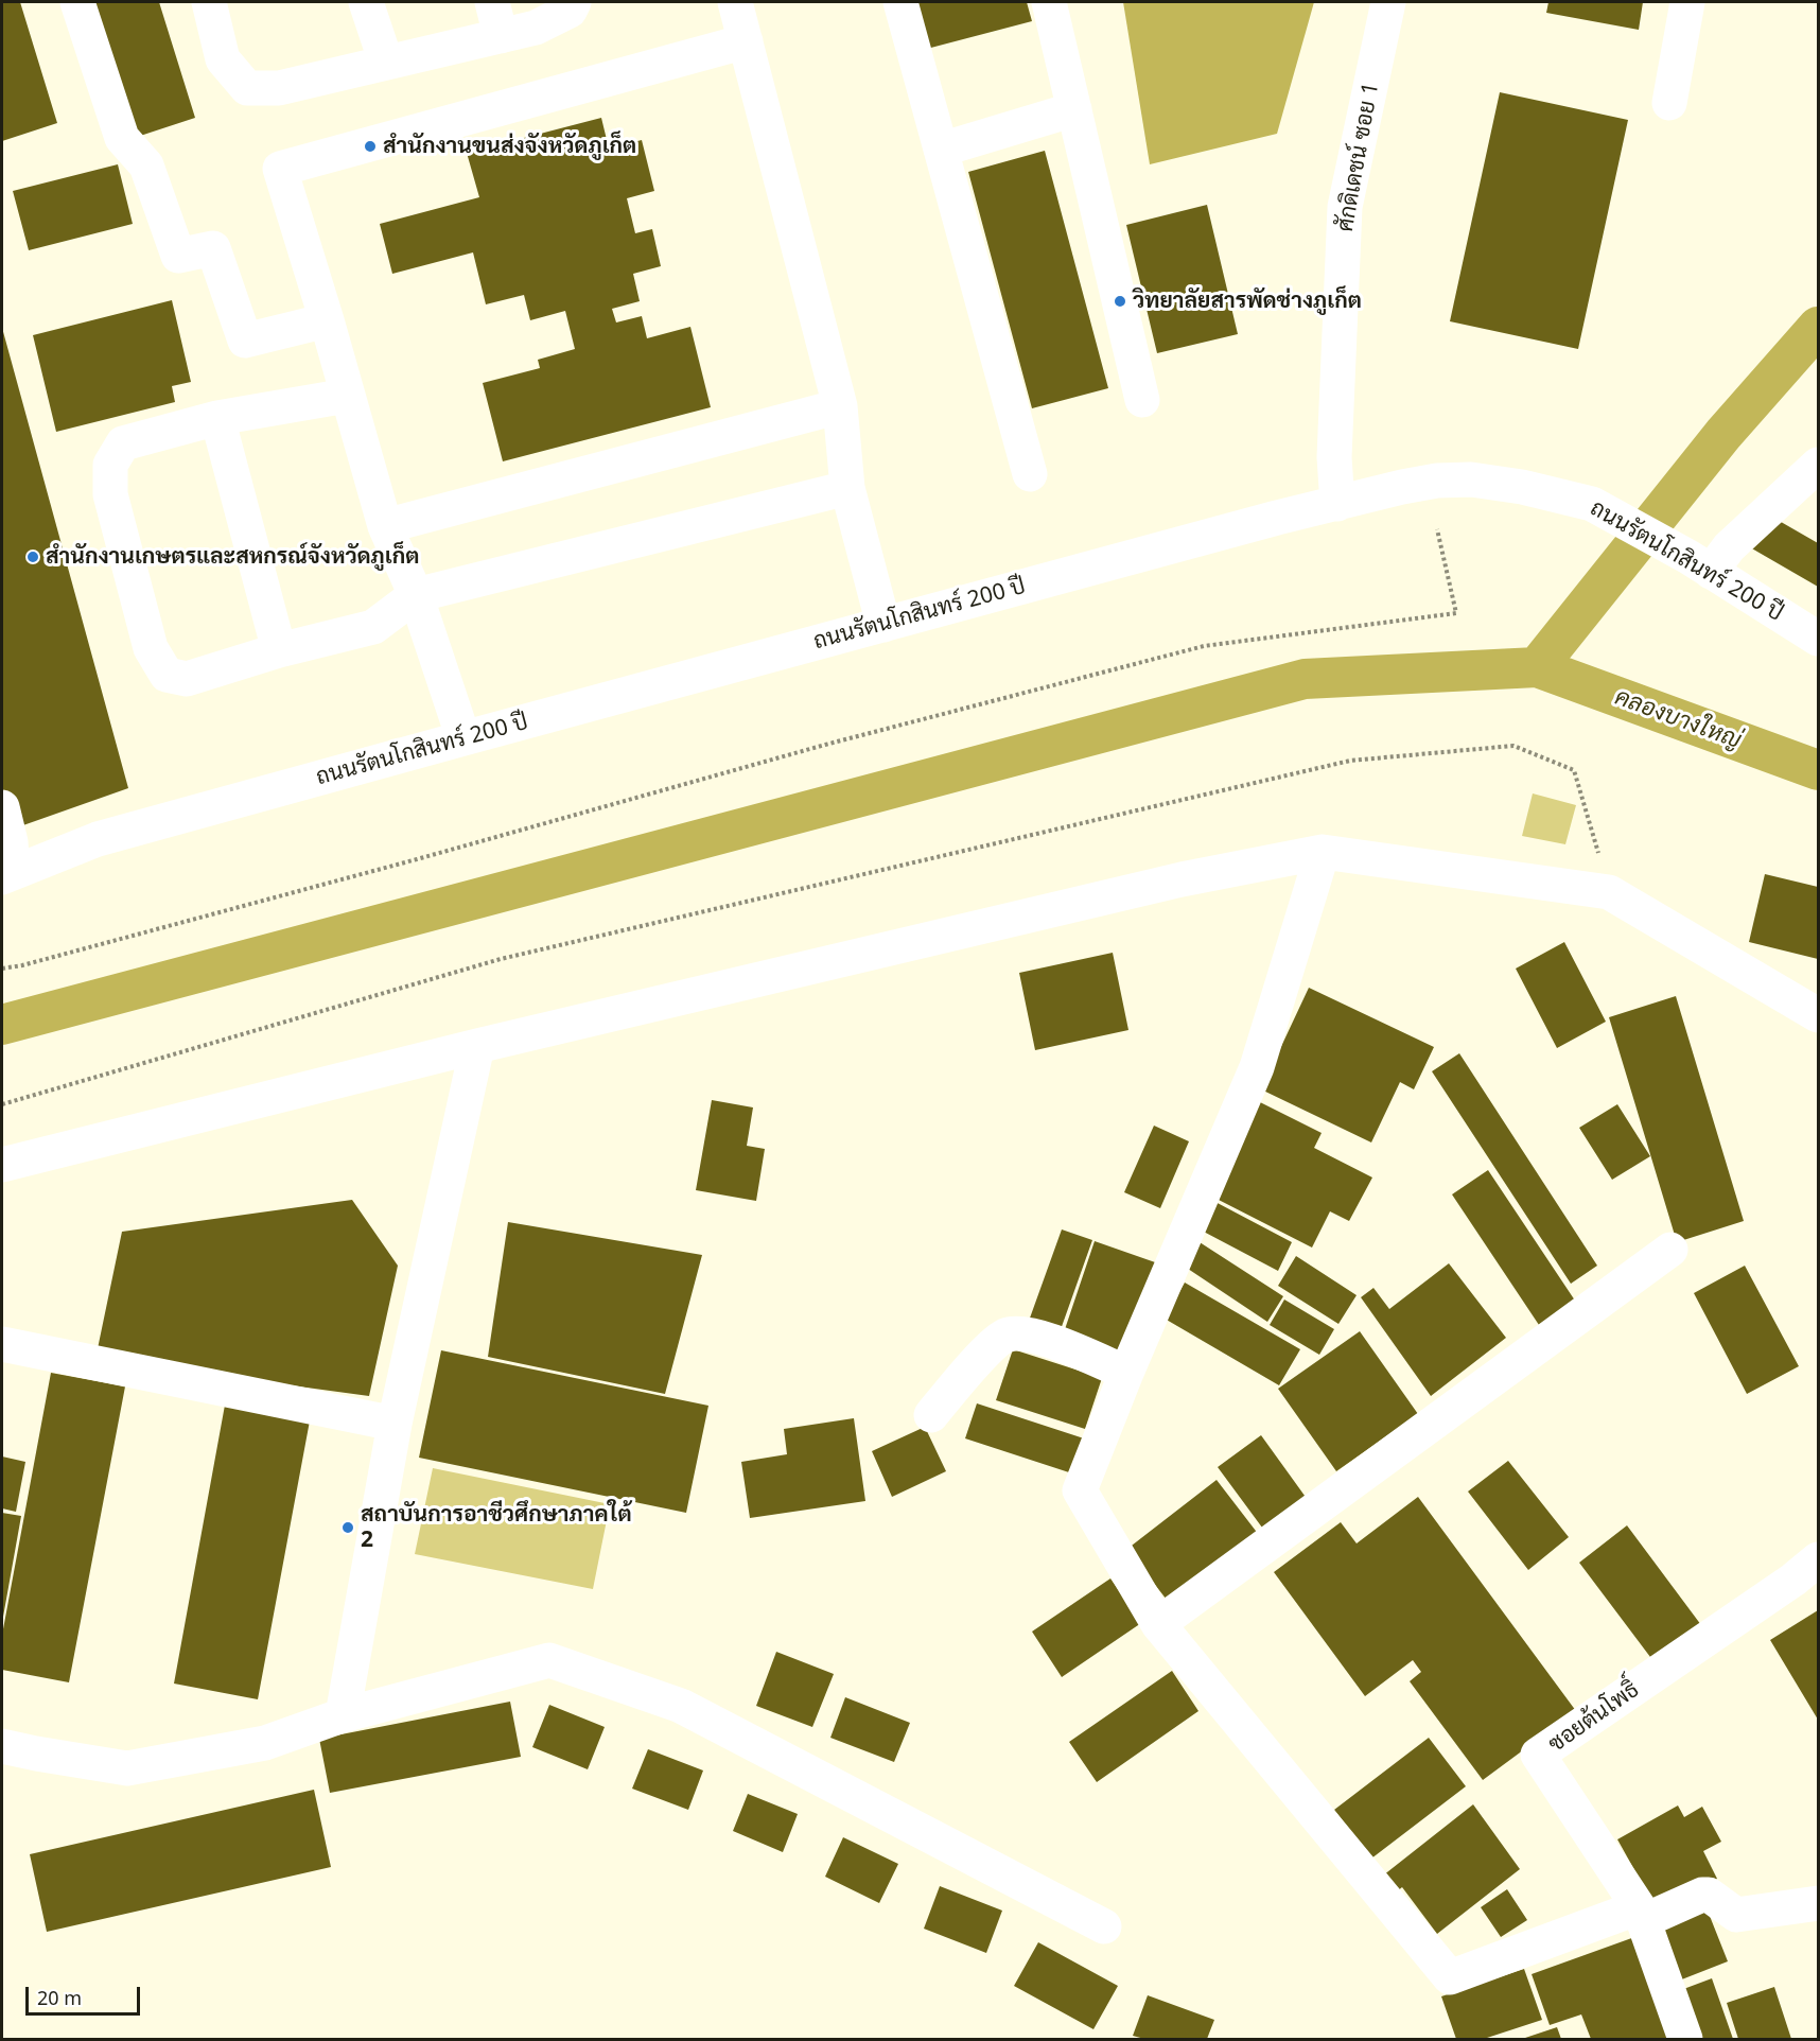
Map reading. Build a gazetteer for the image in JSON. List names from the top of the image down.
{
  "streets": {
    "street": ["ศักดิเดชน์ ซอย 1", "ถนนรัตนโกสินทร์ 200 ปี", "ซอยต้นโพธิ์"]
  },
  "crossings": [
    ["ศักดิเดชน์ ซอย 1", "ถนนรัตนโกสินทร์ 200 ปี"]
  ],
  "water": ["คลองบางใหญ่"],
  "places": [
    "สำนักงานขนส่งจังหวัดภูเก็ต",
    "วิทยาลัยสารพัดช่างภูเก็ต",
    "สำนักงานเกษตรและสหกรณ์จังหวัดภูเก็ต",
    "สถาบันการอาชีวศึกษาภาคใต้ 2"
  ],
  "scale_bar": "20 m"
}
